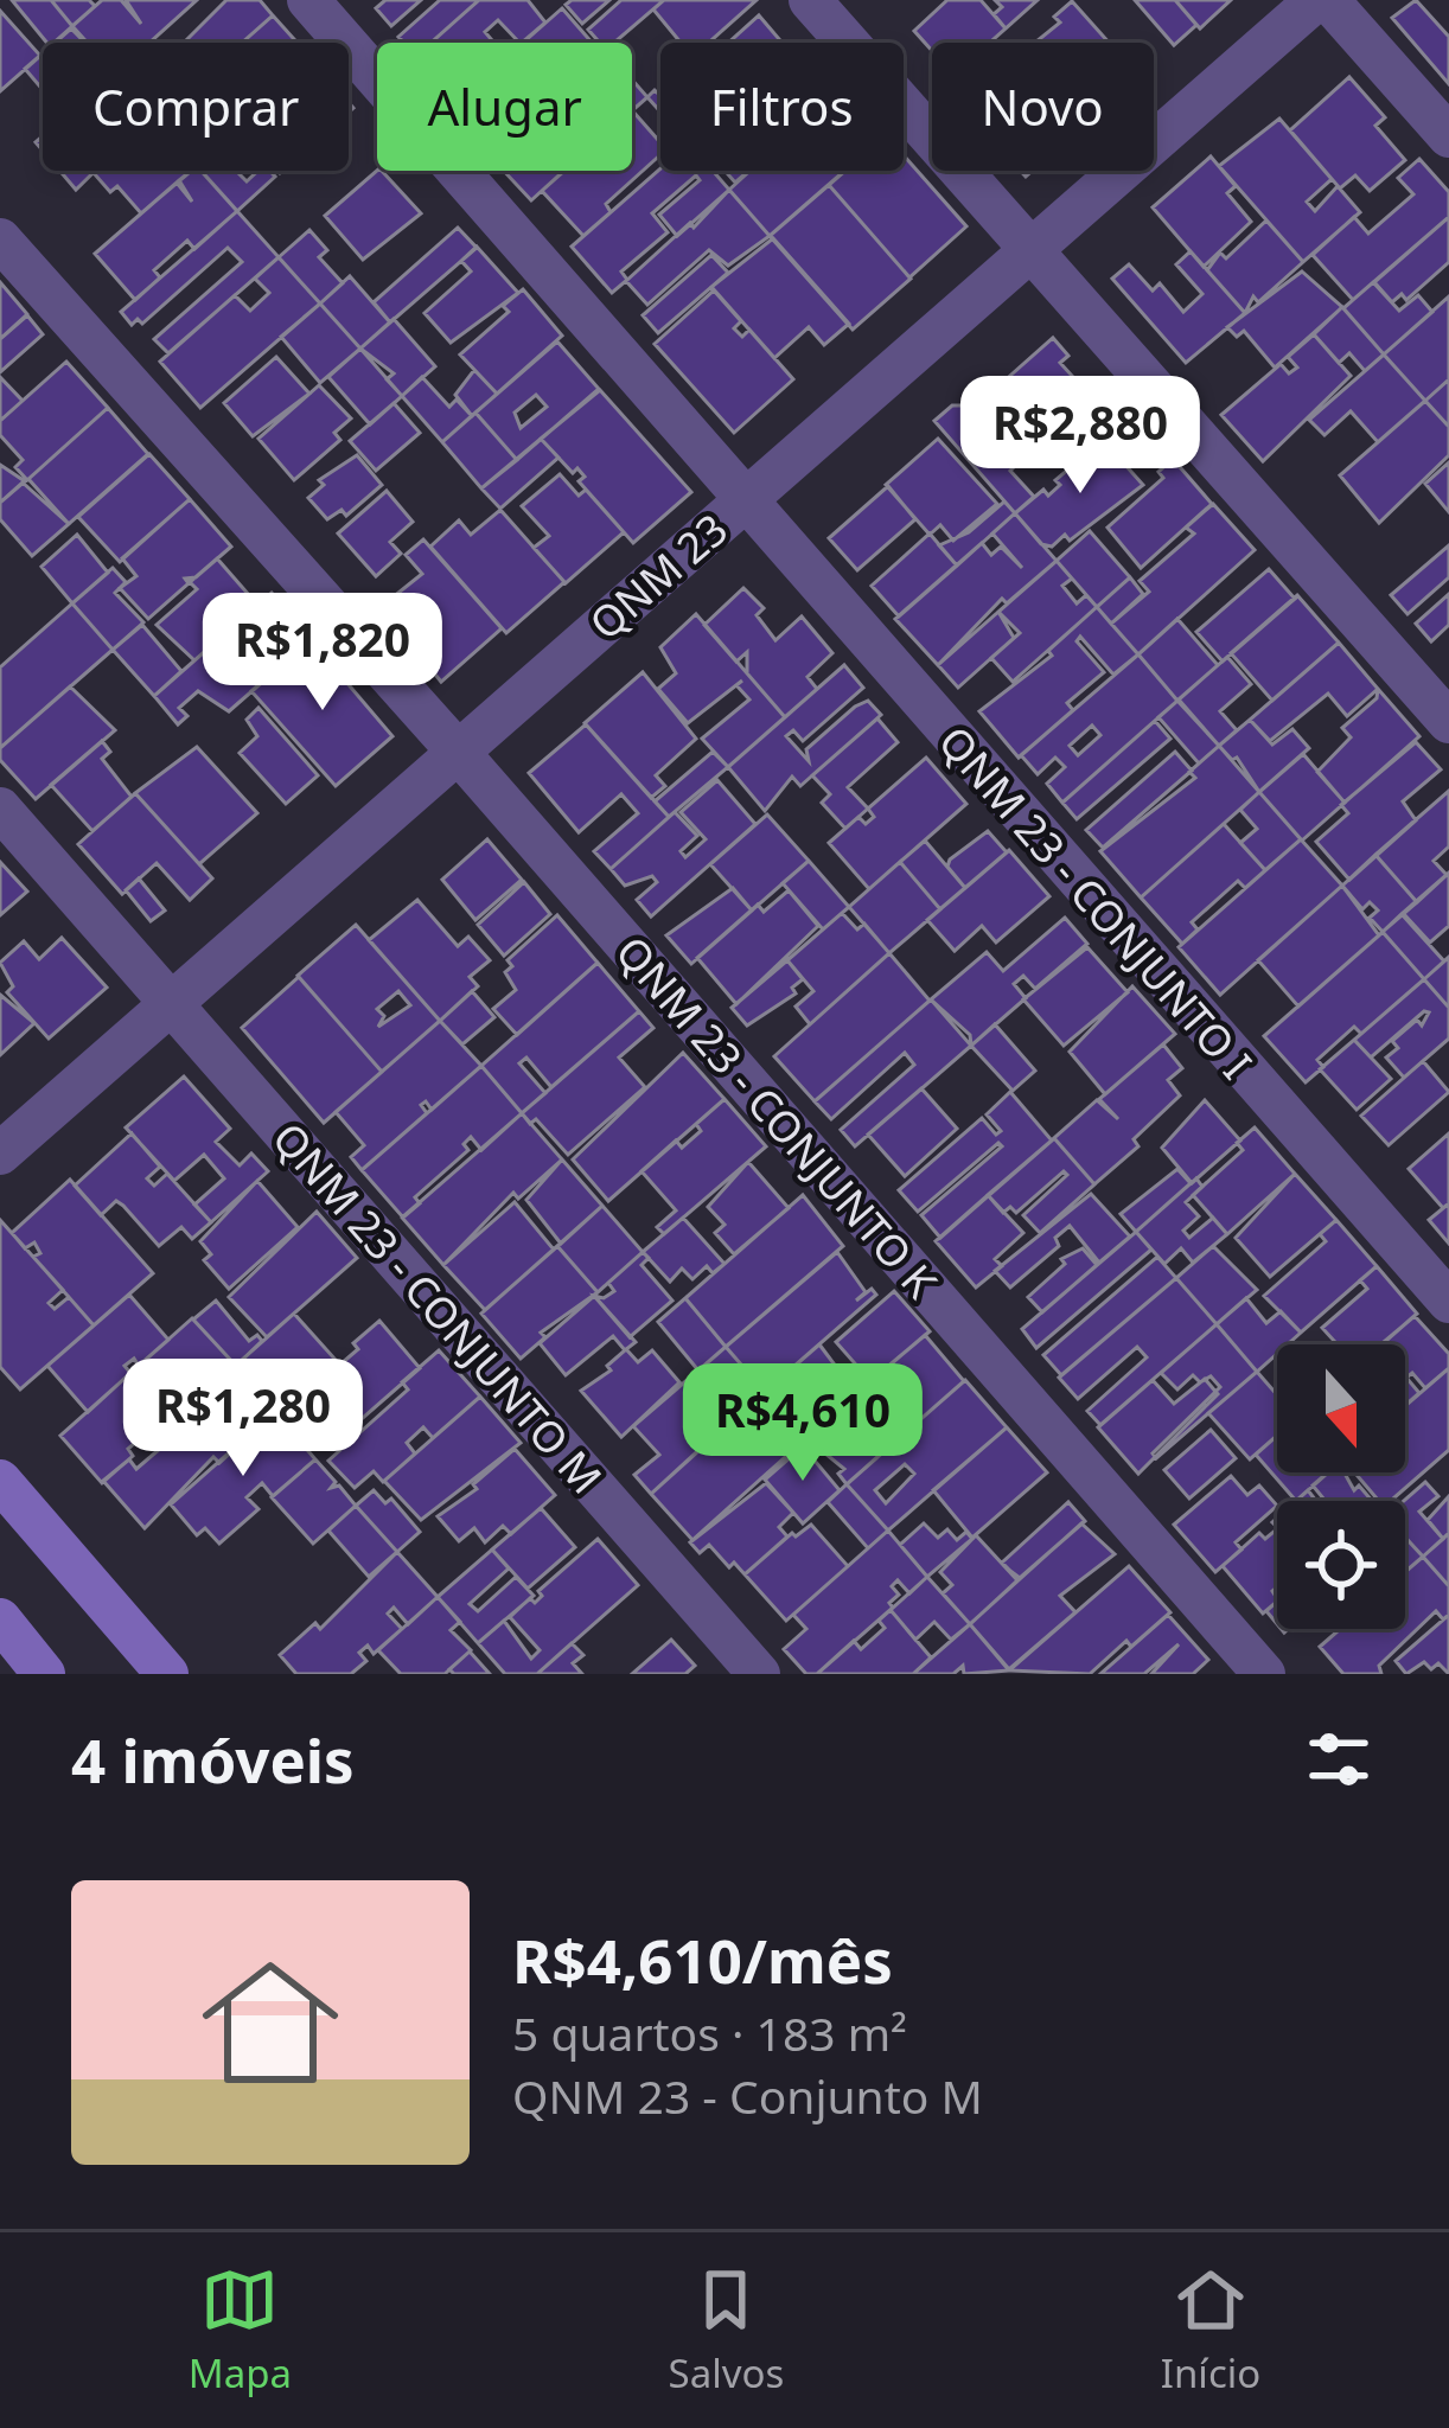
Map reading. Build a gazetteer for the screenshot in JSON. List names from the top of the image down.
{
  "streets": {
    "street": [
      "QNM 23",
      "QNM 23 - CONJUNTO I",
      "QNM 23 - CONJUNTO K",
      "QNM 23 - CONJUNTO M"
    ]
  },
  "crossings": [
    ["QNM 23", "QNM 23 - CONJUNTO I"],
    ["QNM 23", "QNM 23 - CONJUNTO K"],
    ["QNM 23", "QNM 23 - CONJUNTO M"]
  ],
  "north": "bottom",
  "page": {
    "chip": [
      "Comprar",
      "Alugar",
      "Filtros",
      "Novo"
    ],
    "price": [
      "R$2,880",
      "R$1,820",
      "R$1,280",
      "R$4,610"
    ],
    "heading": "4 imóveis",
    "list": [
      {
        "name": "R$4,610/mês",
        "note": "5 quartos · 183 m² · QNM 23 - Conjunto M"
      }
    ],
    "tabs": ["Mapa", "Salvos", "Início"]
  }
}
